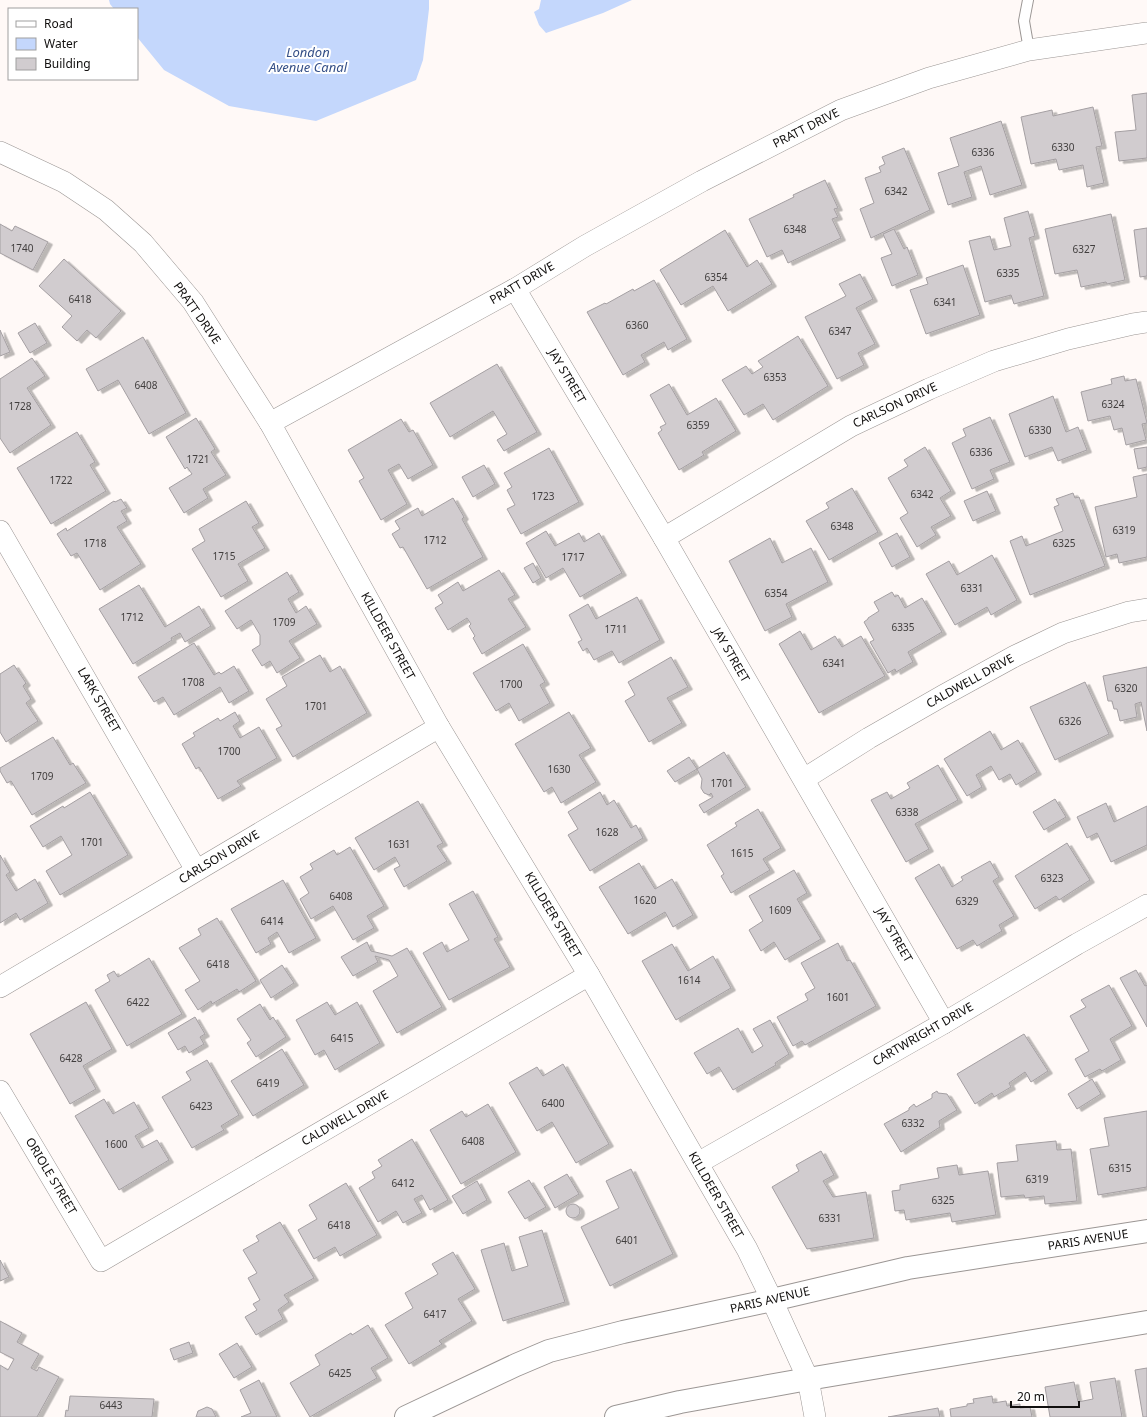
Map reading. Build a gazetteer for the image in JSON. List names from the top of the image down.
{
  "streets": {
    "street": [
      "PRATT DRIVE",
      "JAY STREET",
      "CARLSON DRIVE",
      "KILLDEER STREET",
      "CALDWELL DRIVE",
      "LARK STREET",
      "CARTWRIGHT DRIVE",
      "ORIOLE STREET",
      "PARIS AVENUE"
    ]
  },
  "crossings": [
    ["PRATT DRIVE", "JAY STREET"],
    ["PRATT DRIVE", "KILLDEER STREET"],
    ["JAY STREET", "CARLSON DRIVE"],
    ["JAY STREET", "CALDWELL DRIVE"],
    ["JAY STREET", "CARTWRIGHT DRIVE"],
    ["CARLSON DRIVE", "KILLDEER STREET"],
    ["CARLSON DRIVE", "LARK STREET"],
    ["KILLDEER STREET", "CALDWELL DRIVE"],
    ["KILLDEER STREET", "CARTWRIGHT DRIVE"],
    ["KILLDEER STREET", "PARIS AVENUE"],
    ["CALDWELL DRIVE", "ORIOLE STREET"]
  ],
  "water": ["London Avenue Canal"],
  "house_numbers": [
    "6330",
    "6336",
    "6342",
    "6348",
    "1740",
    "6327",
    "6335",
    "6354",
    "6418",
    "6341",
    "6360",
    "6347",
    "6353",
    "6408",
    "6324",
    "1728",
    "6359",
    "6330",
    "6336",
    "1721",
    "1722",
    "6342",
    "1723",
    "6348",
    "6319",
    "1712",
    "1718",
    "6325",
    "1715",
    "1717",
    "6331",
    "6354",
    "1712",
    "1709",
    "6335",
    "1711",
    "6341",
    "1708",
    "1700",
    "6320",
    "1701",
    "6326",
    "1700",
    "1630",
    "1709",
    "1701",
    "6338",
    "1628",
    "1701",
    "1631",
    "1615",
    "6323",
    "6408",
    "1620",
    "6329",
    "1609",
    "6414",
    "6418",
    "1614",
    "1601",
    "6422",
    "6415",
    "6428",
    "6419",
    "6400",
    "6423",
    "6332",
    "6408",
    "1600",
    "6315",
    "6319",
    "6412",
    "6325",
    "6331",
    "6418",
    "6401",
    "6417",
    "6425",
    "6443"
  ],
  "legend": ["Road", "Water", "Building"],
  "scale_bar": "20 m"
}
